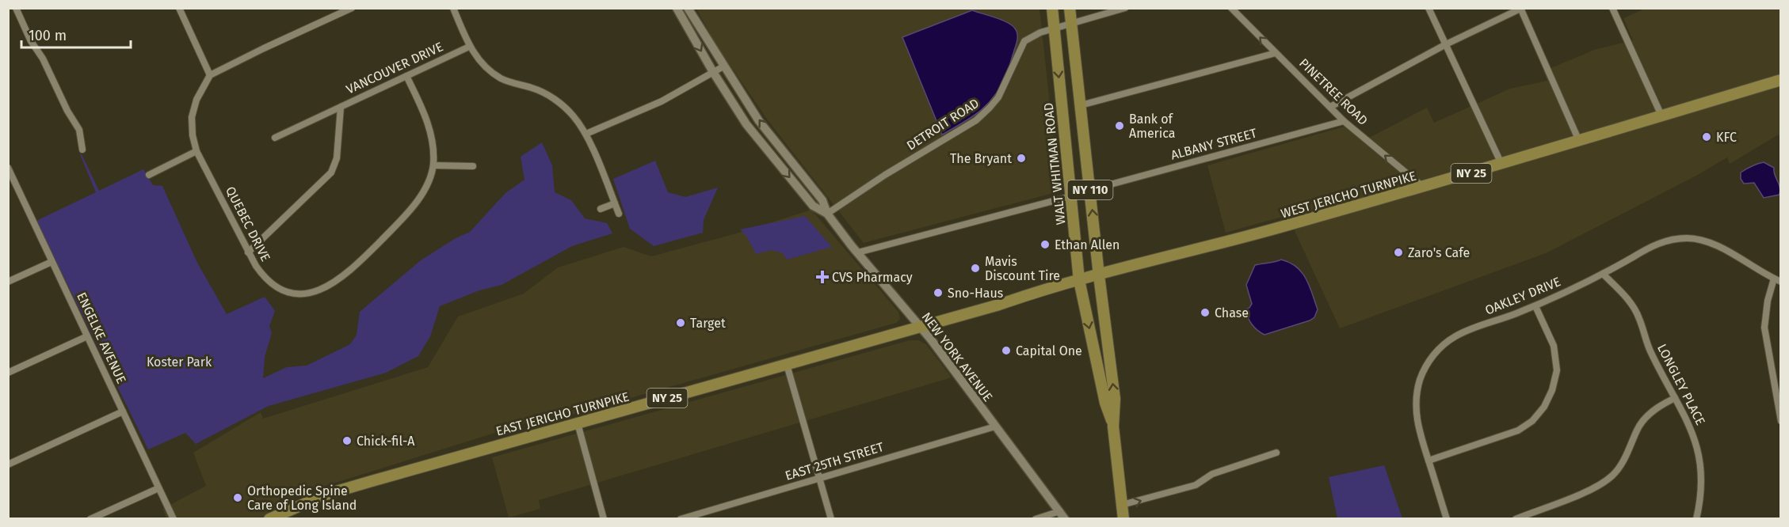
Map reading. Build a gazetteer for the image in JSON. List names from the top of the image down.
{
  "streets": {
    "main road": [
      "WALT WHITMAN ROAD",
      "NY 25",
      "NY 110",
      "WEST JERICHO TURNPIKE",
      "EAST JERICHO TURNPIKE"
    ],
    "street": [
      "VANCOUVER DRIVE",
      "PINETREE ROAD",
      "DETROIT ROAD",
      "ALBANY STREET",
      "QUEBEC DRIVE",
      "OAKLEY DRIVE",
      "ENGELKE AVENUE",
      "NEW YORK AVENUE",
      "LONGLEY PLACE",
      "EAST 25TH STREET"
    ]
  },
  "crossings": [
    ["VANCOUVER DRIVE", "QUEBEC DRIVE"],
    ["PINETREE ROAD", "ALBANY STREET"],
    ["PINETREE ROAD", "WEST JERICHO TURNPIKE"],
    ["DETROIT ROAD", "WALT WHITMAN ROAD"],
    ["DETROIT ROAD", "NEW YORK AVENUE"],
    ["ALBANY STREET", "WALT WHITMAN ROAD"],
    ["WALT WHITMAN ROAD", "WEST JERICHO TURNPIKE"],
    ["WEST JERICHO TURNPIKE", "NEW YORK AVENUE"],
    ["WEST JERICHO TURNPIKE", "EAST JERICHO TURNPIKE"],
    ["OAKLEY DRIVE", "LONGLEY PLACE"],
    ["NEW YORK AVENUE", "EAST JERICHO TURNPIKE"],
    ["NEW YORK AVENUE", "EAST 25TH STREET"]
  ],
  "one_way": ["PINETREE ROAD"],
  "parks": ["Koster Park"],
  "places": {
    "other": [
      "Bank of America",
      "KFC",
      "The Bryant",
      "Ethan Allen",
      "Zaro's Cafe",
      "Mavis Discount Tire",
      "Sno-Haus",
      "Chase",
      "Target",
      "Capital One",
      "Chick-fil-A",
      "Orthopedic Spine Care of Long Island"
    ],
    "health": ["CVS Pharmacy"]
  },
  "scale_bar": "100 m"
}
